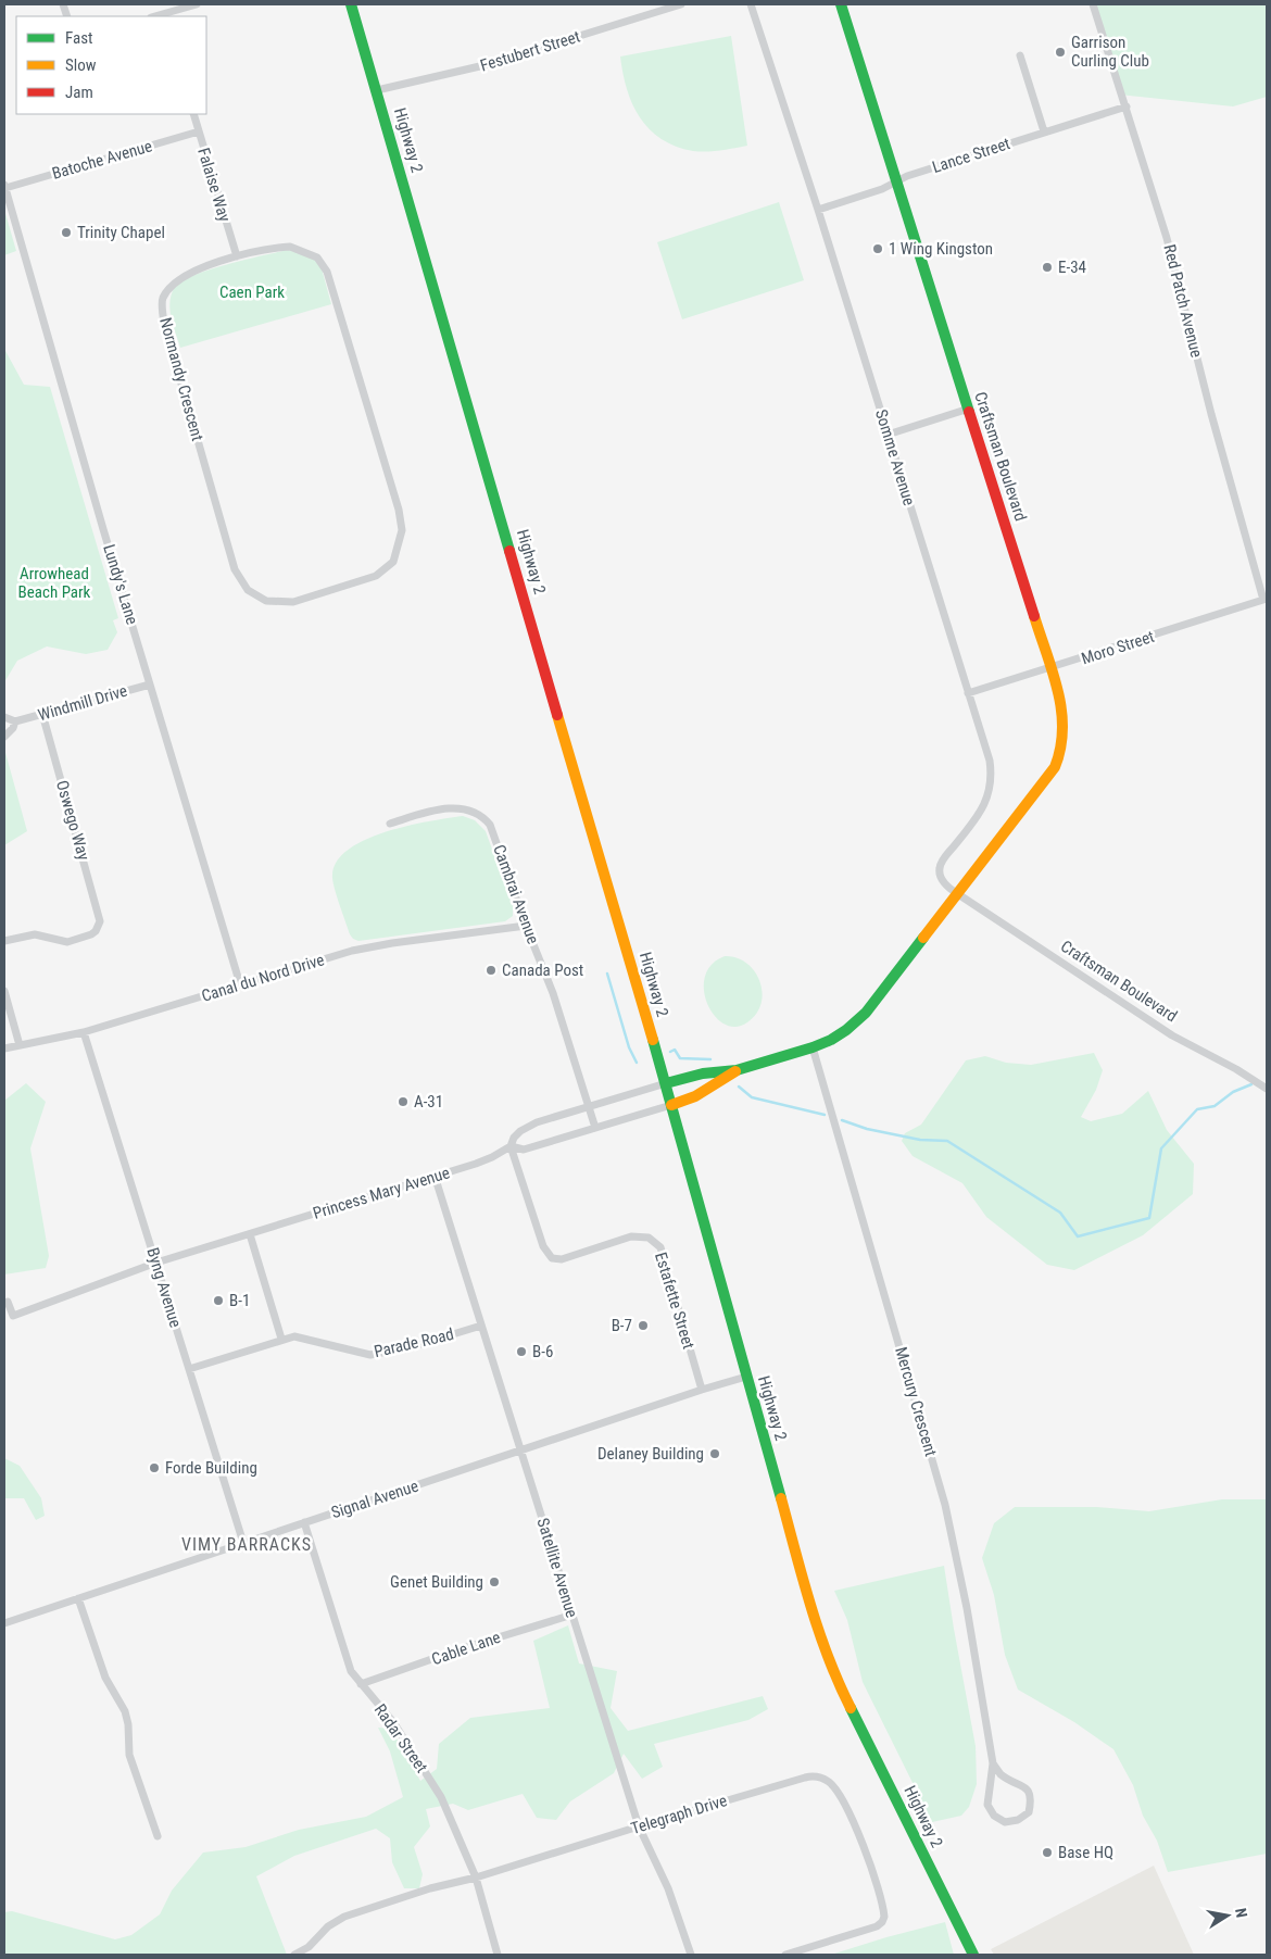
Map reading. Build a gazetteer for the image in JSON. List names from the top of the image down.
{
  "streets": {
    "main road": ["Highway 2", "Craftsman Boulevard"],
    "street": [
      "Festubert Street",
      "Lance Street",
      "Batoche Avenue",
      "Falaise Way",
      "Red Patch Avenue",
      "Normandy Crescent",
      "Somme Avenue",
      "Lundy's Lane",
      "Moro Street",
      "Windmill Drive",
      "Oswego Way",
      "Cambrai Avenue",
      "Canal du Nord Drive",
      "Princess Mary Avenue",
      "Byng Avenue",
      "Estafette Street",
      "Parade Road",
      "Mercury Crescent",
      "Signal Avenue",
      "Satellite Avenue",
      "Cable Lane",
      "Radar Street",
      "Telegraph Drive"
    ]
  },
  "crossings": [
    ["Festubert Street", "Highway 2"],
    ["Highway 2", "Craftsman Boulevard"],
    ["Highway 2", "Princess Mary Avenue"],
    ["Highway 2", "Signal Avenue"],
    ["Lance Street", "Red Patch Avenue"],
    ["Lance Street", "Craftsman Boulevard"],
    ["Lance Street", "Somme Avenue"],
    ["Batoche Avenue", "Falaise Way"],
    ["Batoche Avenue", "Lundy's Lane"],
    ["Falaise Way", "Normandy Crescent"],
    ["Red Patch Avenue", "Moro Street"],
    ["Craftsman Boulevard", "Somme Avenue"],
    ["Craftsman Boulevard", "Moro Street"],
    ["Craftsman Boulevard", "Princess Mary Avenue"],
    ["Craftsman Boulevard", "Mercury Crescent"],
    ["Somme Avenue", "Moro Street"],
    ["Lundy's Lane", "Windmill Drive"],
    ["Lundy's Lane", "Canal du Nord Drive"],
    ["Windmill Drive", "Oswego Way"],
    ["Cambrai Avenue", "Canal du Nord Drive"],
    ["Cambrai Avenue", "Princess Mary Avenue"],
    ["Canal du Nord Drive", "Byng Avenue"],
    ["Princess Mary Avenue", "Byng Avenue"],
    ["Princess Mary Avenue", "Estafette Street"],
    ["Princess Mary Avenue", "Satellite Avenue"],
    ["Byng Avenue", "Parade Road"],
    ["Byng Avenue", "Signal Avenue"],
    ["Estafette Street", "Signal Avenue"],
    ["Parade Road", "Satellite Avenue"],
    ["Signal Avenue", "Satellite Avenue"],
    ["Signal Avenue", "Radar Street"],
    ["Satellite Avenue", "Cable Lane"],
    ["Satellite Avenue", "Telegraph Drive"],
    ["Cable Lane", "Radar Street"],
    ["Radar Street", "Telegraph Drive"]
  ],
  "districts": ["VIMY BARRACKS"],
  "parks": ["Caen Park", "Arrowhead Beach Park"],
  "places": [
    "Garrison Curling Club",
    "Trinity Chapel",
    "1 Wing Kingston",
    "E-34",
    "Canada Post",
    "A-31",
    "B-1",
    "B-7",
    "B-6",
    "Delaney Building",
    "Forde Building",
    "Genet Building",
    "Base HQ"
  ],
  "legend": ["Fast", "Slow", "Jam"],
  "north": "right"
}
